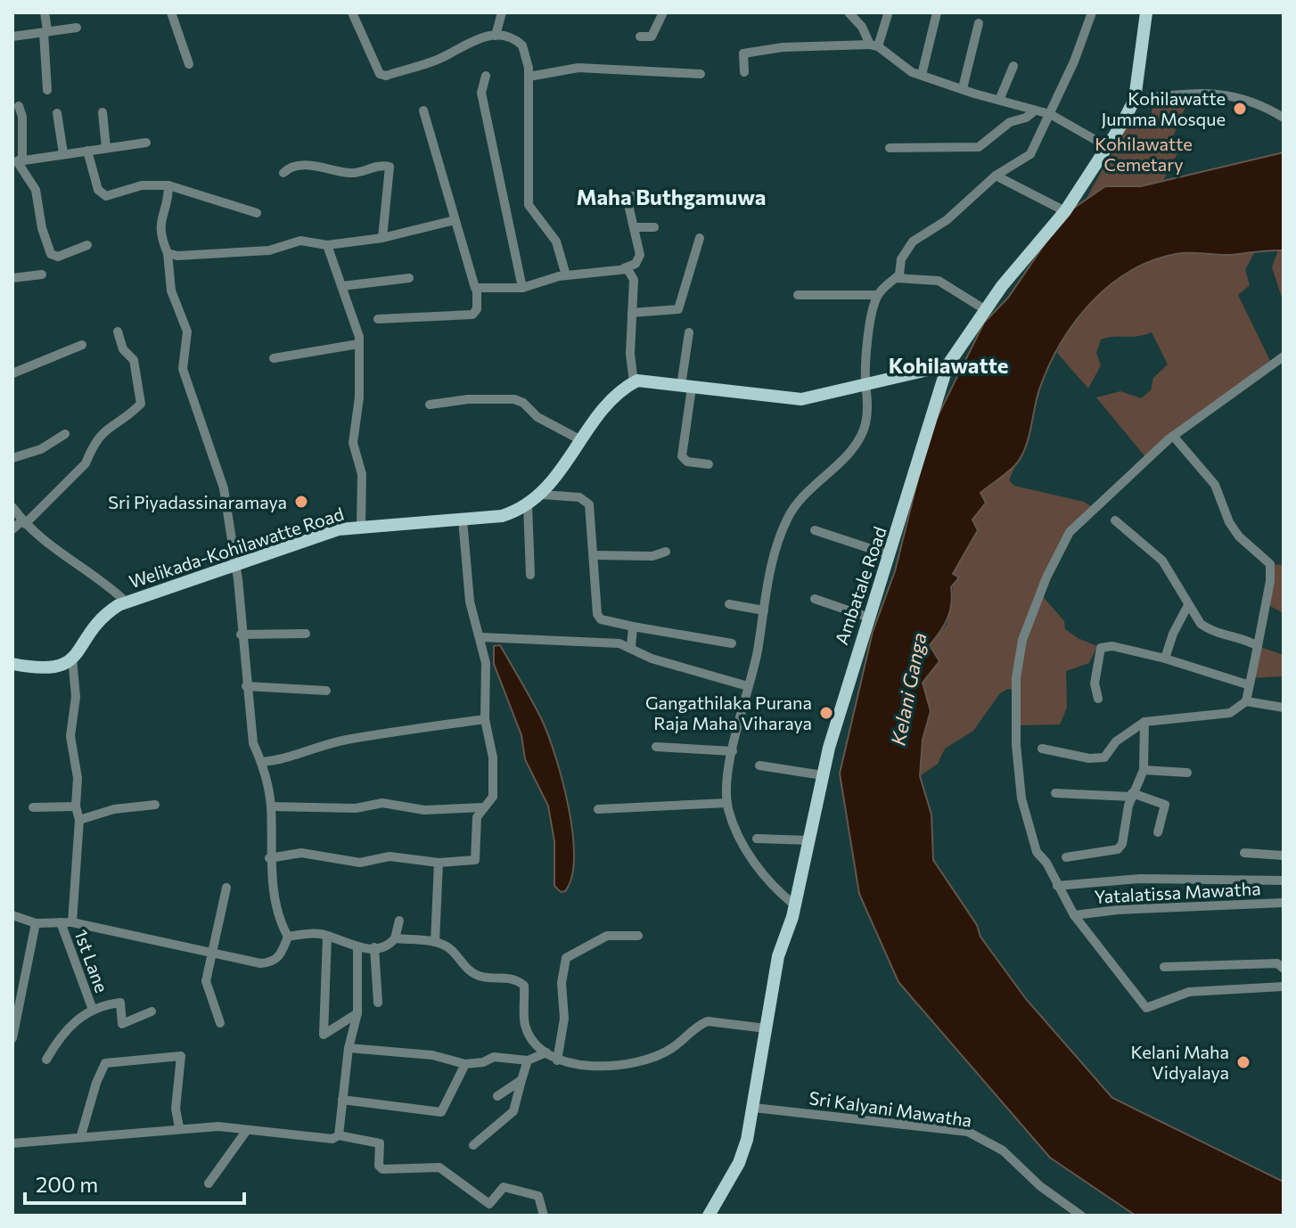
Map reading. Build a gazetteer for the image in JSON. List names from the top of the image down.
{
  "streets": {
    "main road": ["Welikada-Kohilawatte Road", "Ambatale Road"],
    "street": ["Yatalatissa Mawatha", "1st Lane", "Sri Kalyani Mawatha"]
  },
  "crossings": [
    ["Ambatale Road", "Sri Kalyani Mawatha"]
  ],
  "districts": ["Maha Buthgamuwa", "Kohilawatte"],
  "water": ["Kelani Ganga"],
  "parks": ["Kohilawatte Cemetary"],
  "places": [
    "Kohilawatte Jumma Mosque",
    "Sri Piyadassinaramaya",
    "Gangathilaka Purana Raja Maha Viharaya",
    "Kelani Maha Vidyalaya"
  ],
  "scale_bar": "200 m"
}
